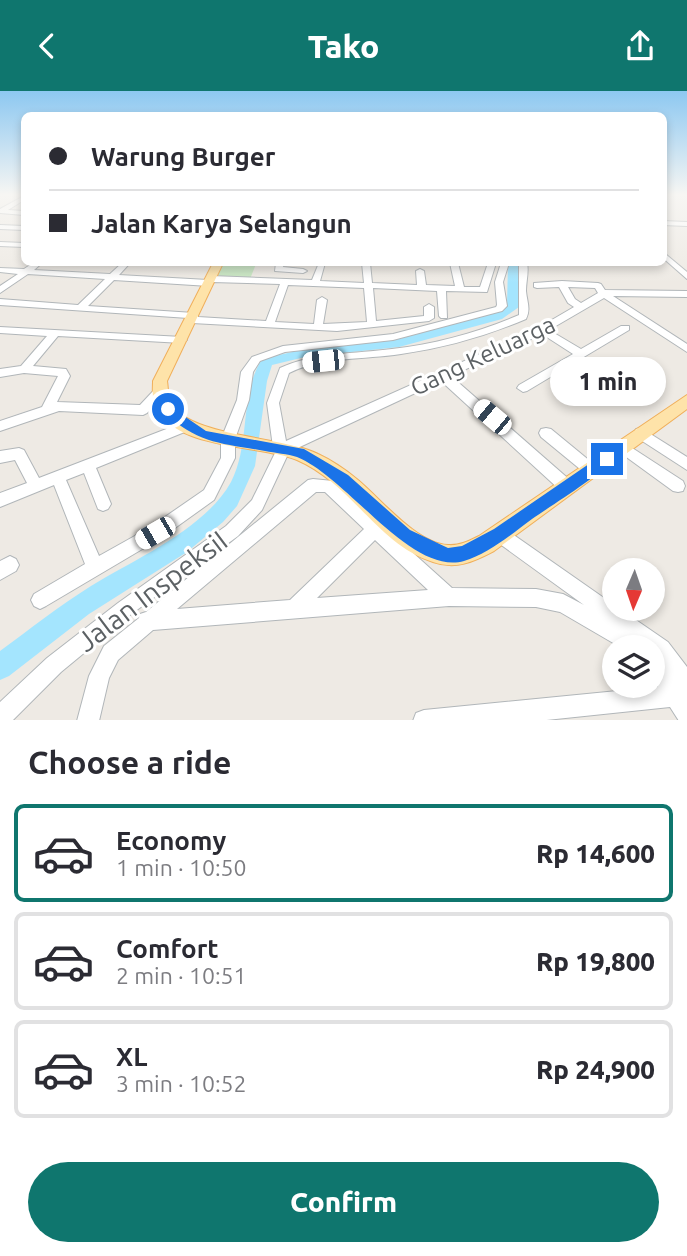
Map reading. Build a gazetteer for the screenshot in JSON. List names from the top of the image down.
{
  "streets": {
    "street": ["Gang Keluarga", "Jalan InspeksiI"]
  },
  "crossings": [
    ["Gang Keluarga", "Jalan InspeksiI"]
  ],
  "north": "bottom",
  "page": {
    "header": "Tako",
    "banner": ["Warung Burger", "Jalan Karya Selangun"],
    "bubble": "1 min",
    "heading": "Choose a ride",
    "list": [
      {
        "name": "Economy",
        "note": "1 min · 10:50",
        "value": "Rp 14,600"
      },
      {
        "name": "Comfort",
        "note": "2 min · 10:51",
        "value": "Rp 19,800"
      },
      {
        "name": "XL",
        "note": "3 min · 10:52",
        "value": "Rp 24,900"
      }
    ],
    "buttons": "Confirm"
  }
}
